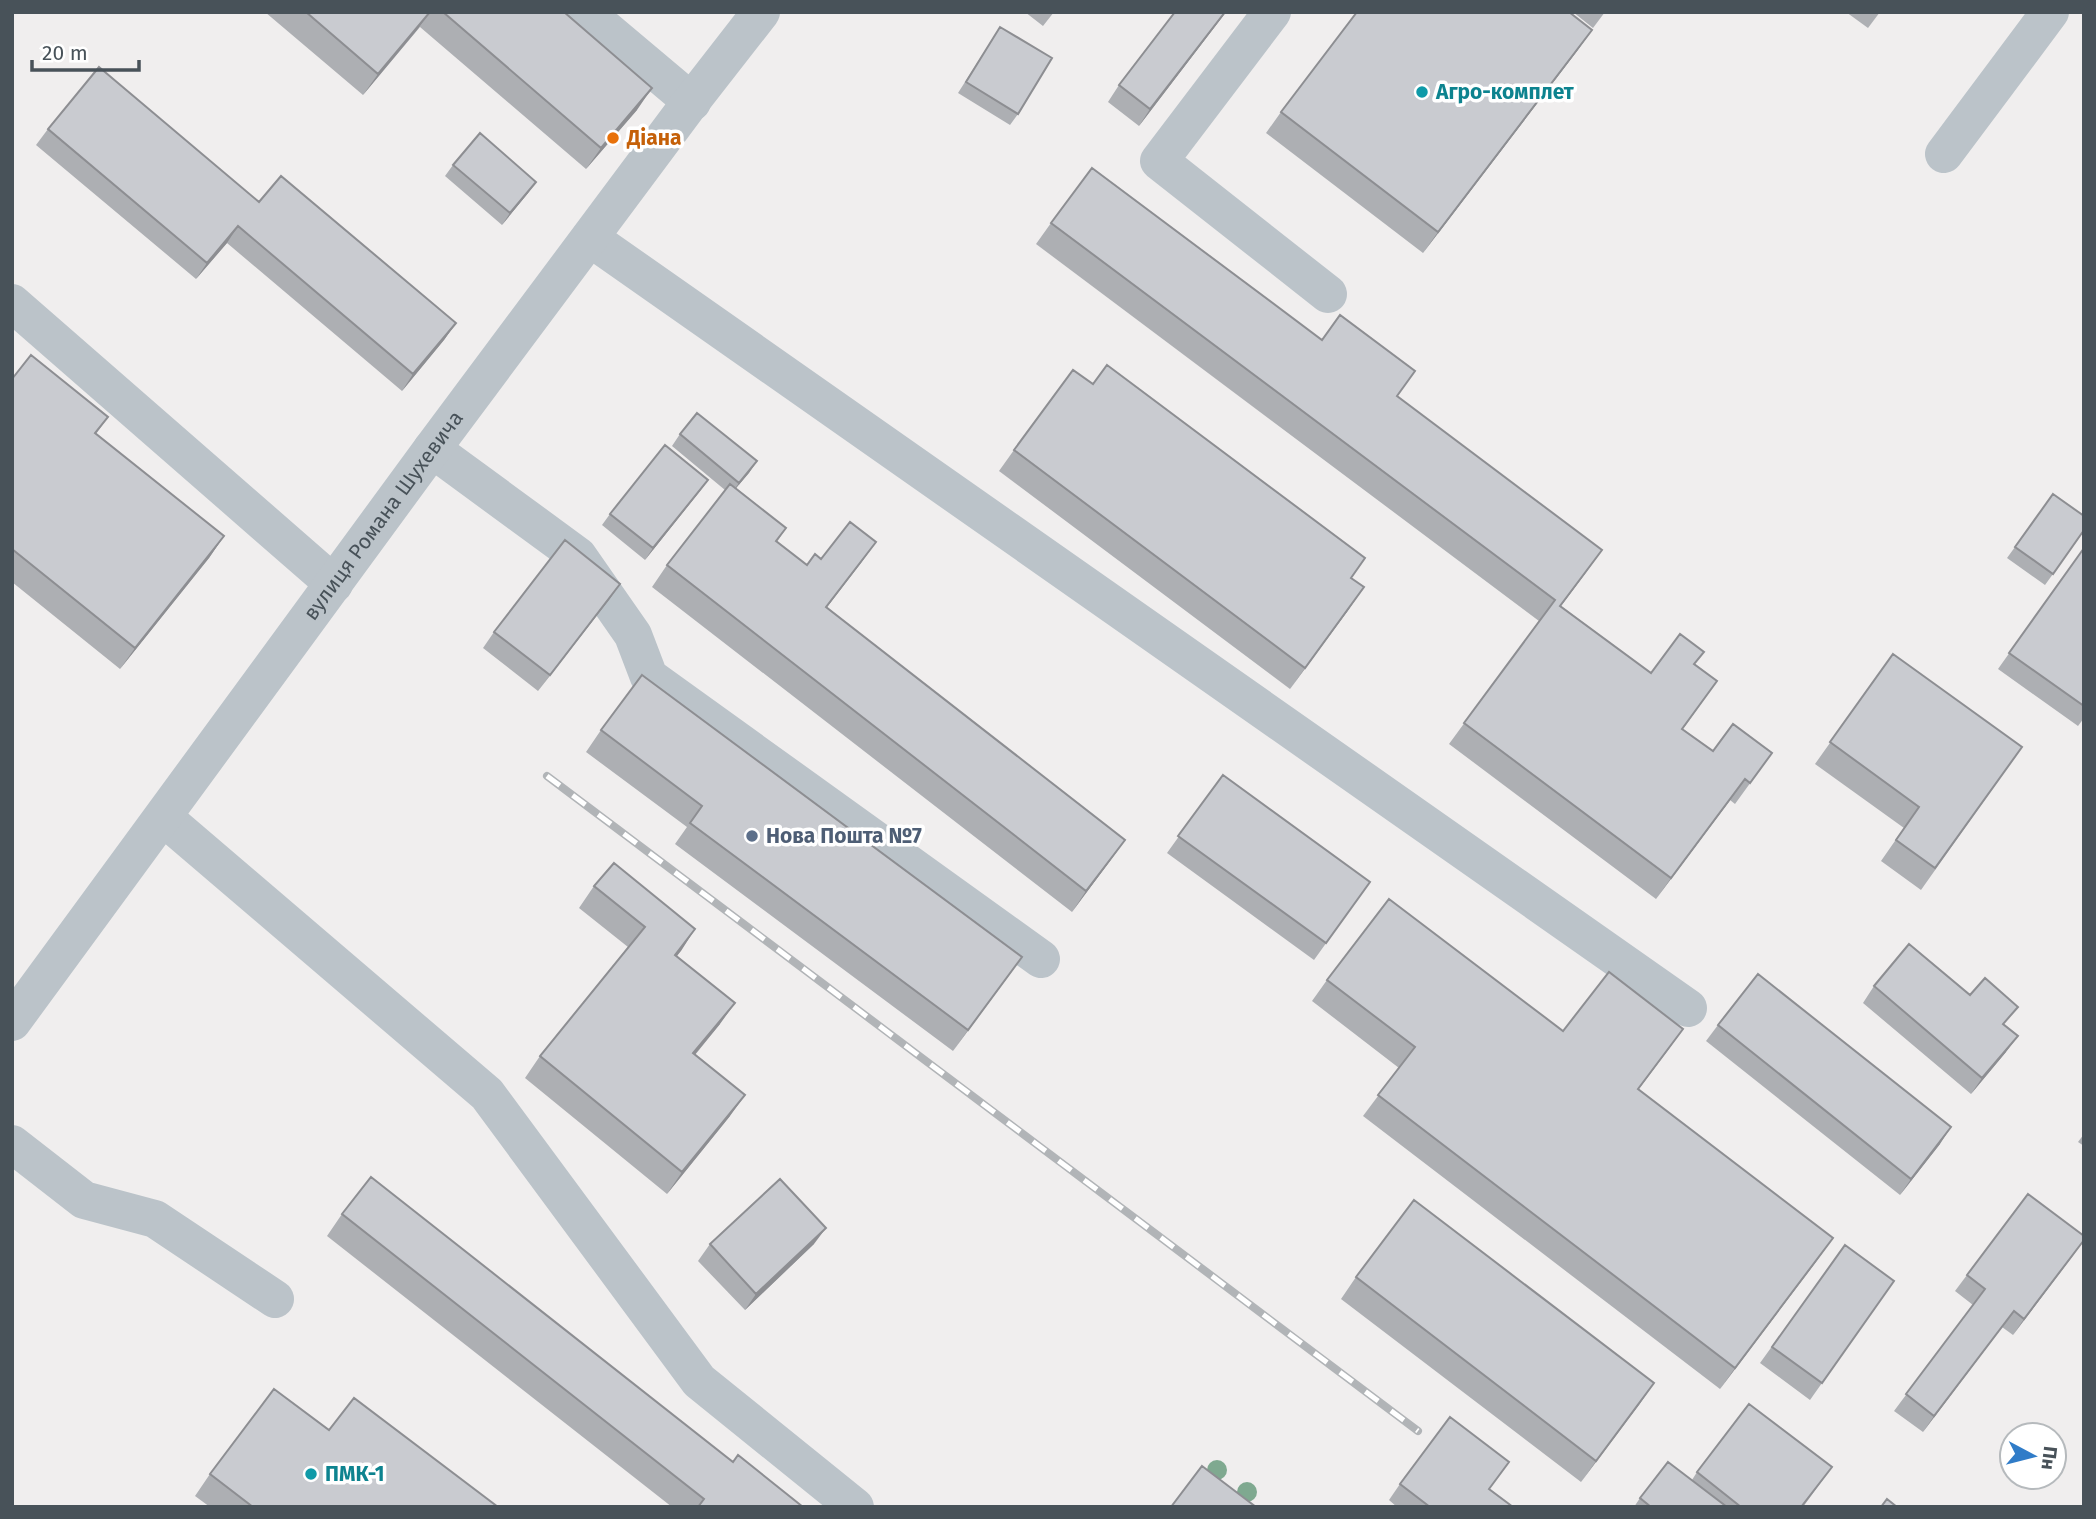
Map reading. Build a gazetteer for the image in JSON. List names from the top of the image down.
{
  "streets": {
    "street": ["вулиця Романа Шухевича"]
  },
  "places": [
    "Агро-комплет",
    "Діана",
    "Нова Пошта №7",
    "ПМК-1"
  ],
  "scale_bar": "20 m",
  "north": "right"
}
